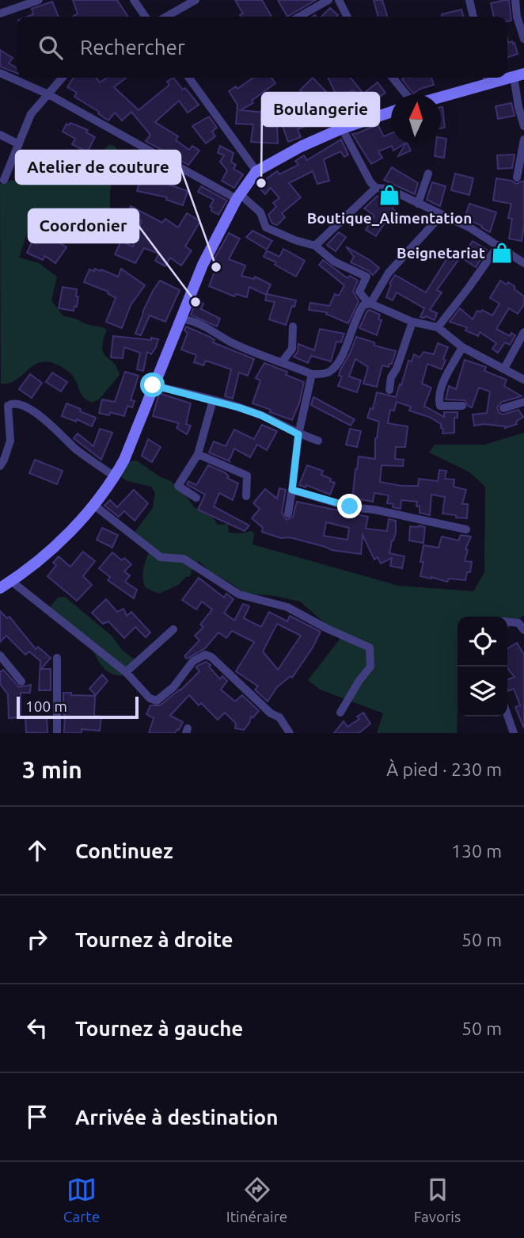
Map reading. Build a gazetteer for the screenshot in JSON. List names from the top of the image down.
{
  "places": {
    "other": ["Boulangerie", "Atelier de couture", "Coordonier"],
    "shop": ["Boutique_Alimentation", "Beignetariat"]
  },
  "scale_bar": "100 m",
  "north": "top",
  "page": {
    "search": "Rechercher",
    "scale": "100 m",
    "heading": ["3 min", "À pied · 230 m"],
    "list": [
      ["Continuez", "130 m"],
      ["Tournez à droite", "50 m"],
      ["Tournez à gauche", "50 m"],
      "Arrivée à destination"
    ],
    "nav": ["Carte", "Itinéraire", "Favoris"]
  }
}
